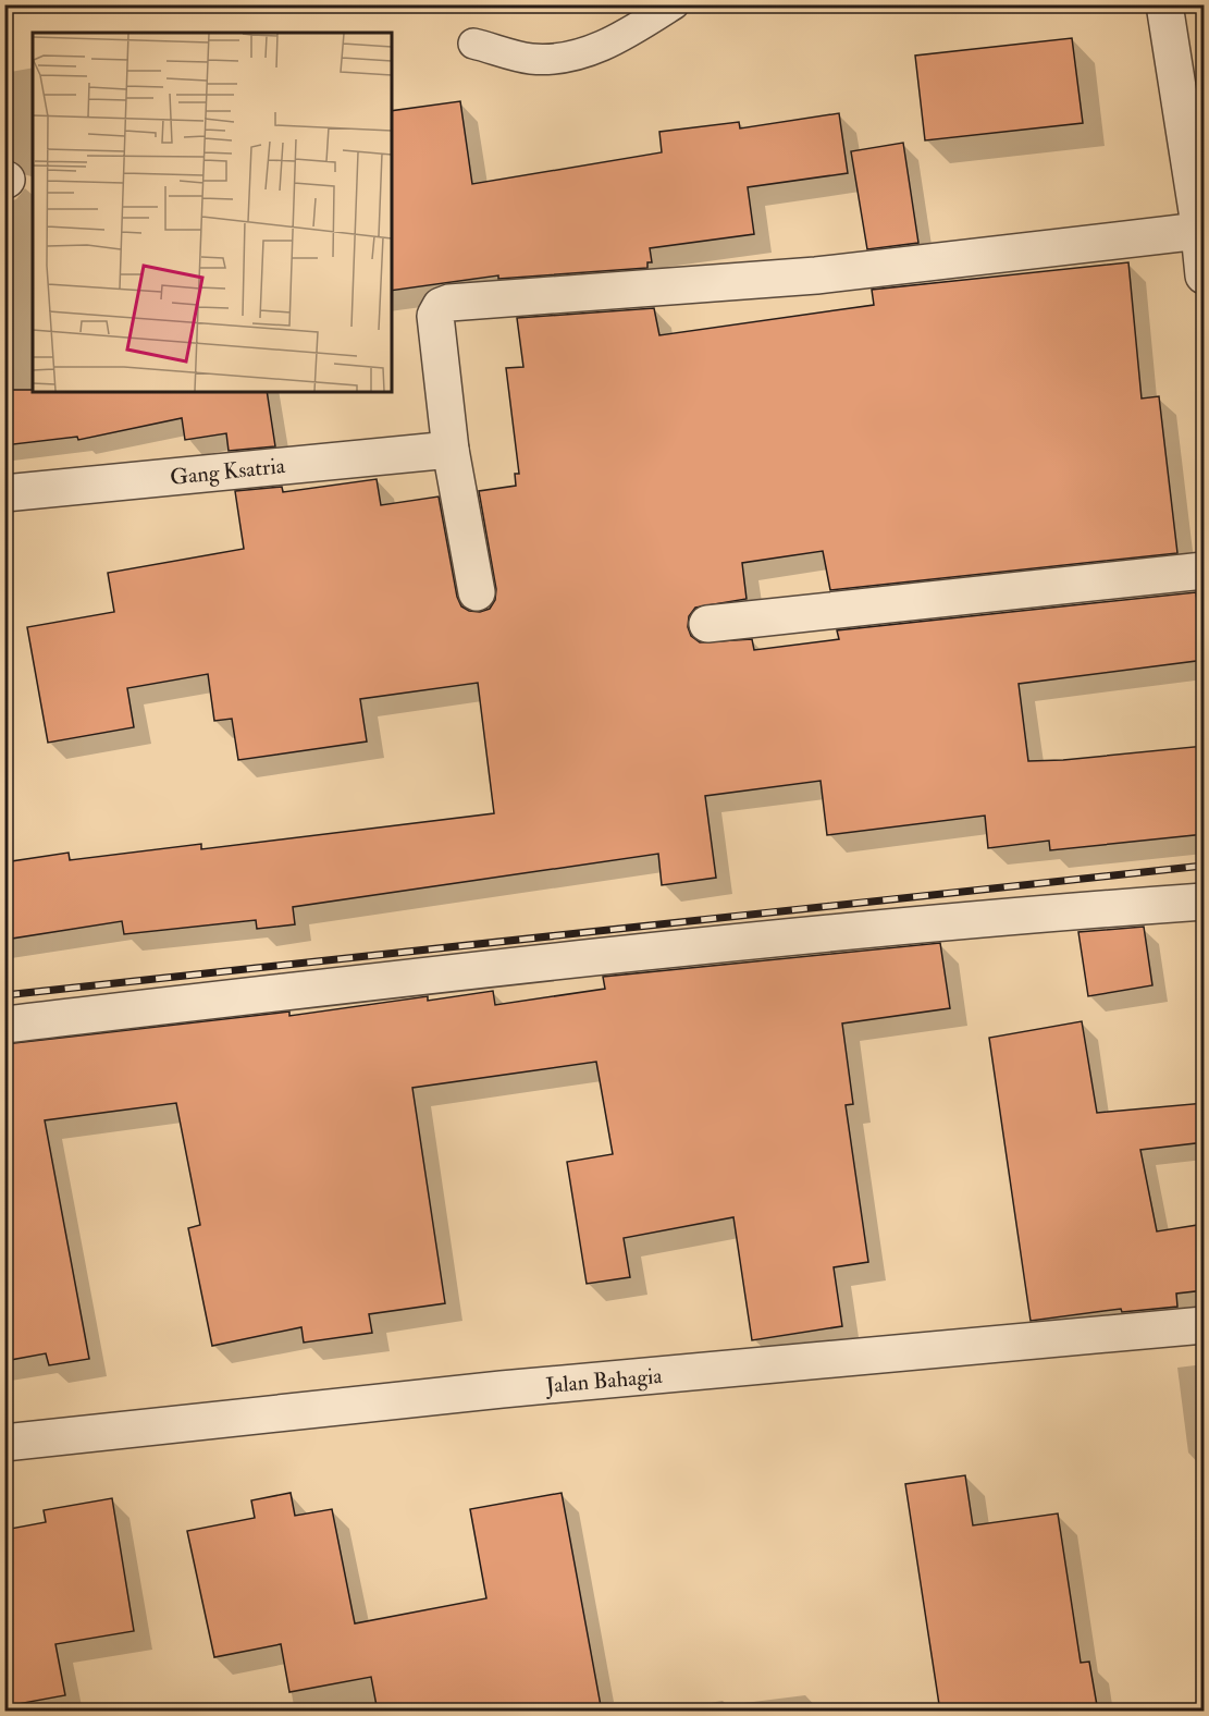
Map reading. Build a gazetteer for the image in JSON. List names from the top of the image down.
{
  "streets": {
    "street": ["Gang Ksatria", "Jalan Bahagia"]
  }
}
